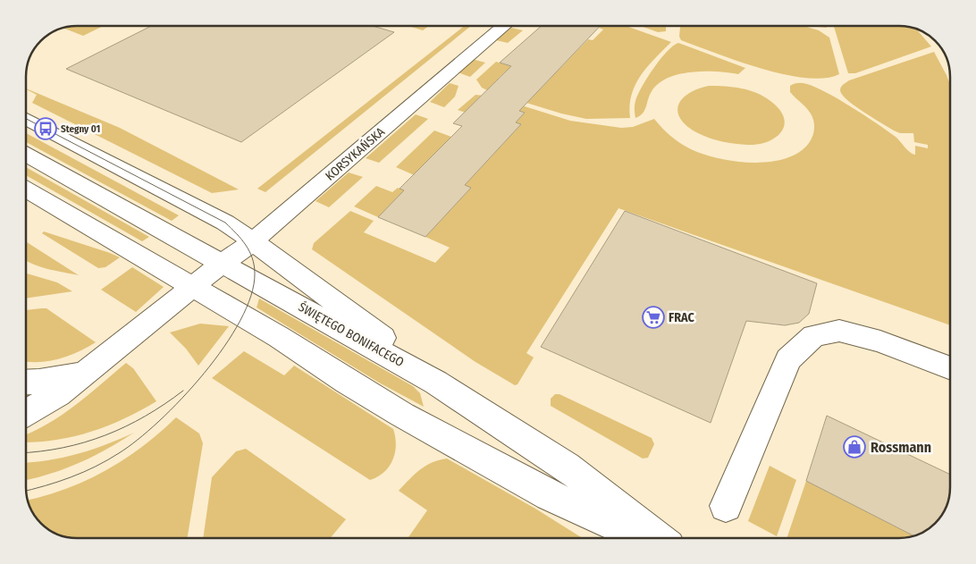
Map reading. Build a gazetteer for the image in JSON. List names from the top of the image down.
{
  "streets": {
    "street": ["KORSYKAŃSKA", "ŚWIĘTEGO BONIFACEGO"]
  },
  "crossings": [
    ["KORSYKAŃSKA", "ŚWIĘTEGO BONIFACEGO"]
  ],
  "places": {
    "bus stop": ["Stegny 01"],
    "supermarket": ["FRAC"],
    "shop": ["Rossmann"]
  }
}
